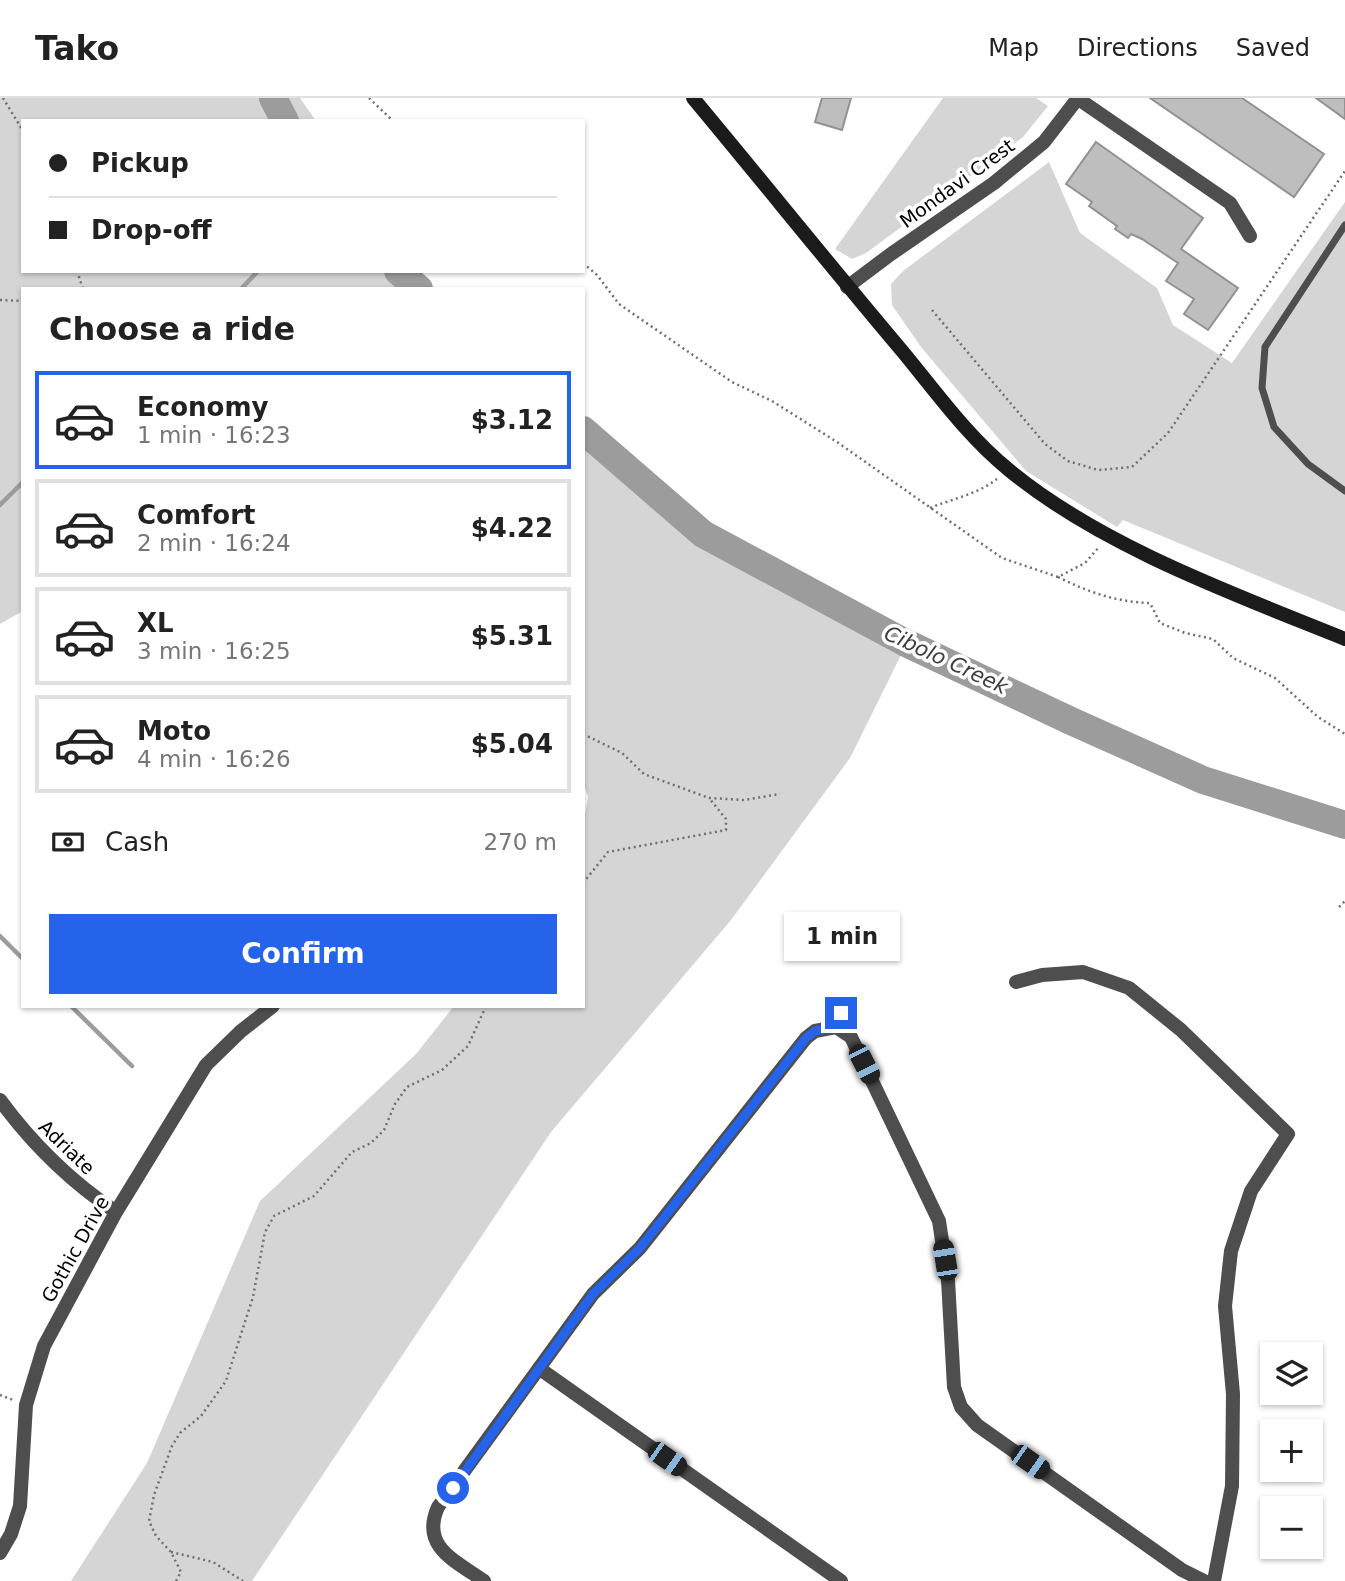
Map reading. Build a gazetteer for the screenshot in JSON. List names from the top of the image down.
{
  "streets": {
    "street": ["Mondavi Crest", "Adriate", "Gothic Drive"]
  },
  "crossings": [
    ["Adriate", "Gothic Drive"]
  ],
  "water": ["Cibolo Creek"],
  "page": {
    "header": "Tako",
    "nav": ["Map", "Directions", "Saved"],
    "banner": ["Pickup", "Drop-off"],
    "heading": "Choose a ride",
    "list": [
      {
        "name": "Economy",
        "note": "1 min · 16:23",
        "value": "$3.12"
      },
      {
        "name": "Comfort",
        "note": "2 min · 16:24",
        "value": "$4.22"
      },
      {
        "name": "XL",
        "note": "3 min · 16:25",
        "value": "$5.31"
      },
      {
        "name": "Moto",
        "note": "4 min · 16:26",
        "value": "$5.04"
      }
    ],
    "pay": ["Cash", "270 m"],
    "buttons": "Confirm",
    "bubble": "1 min",
    "map_buttons": ["+", "−"]
  }
}
